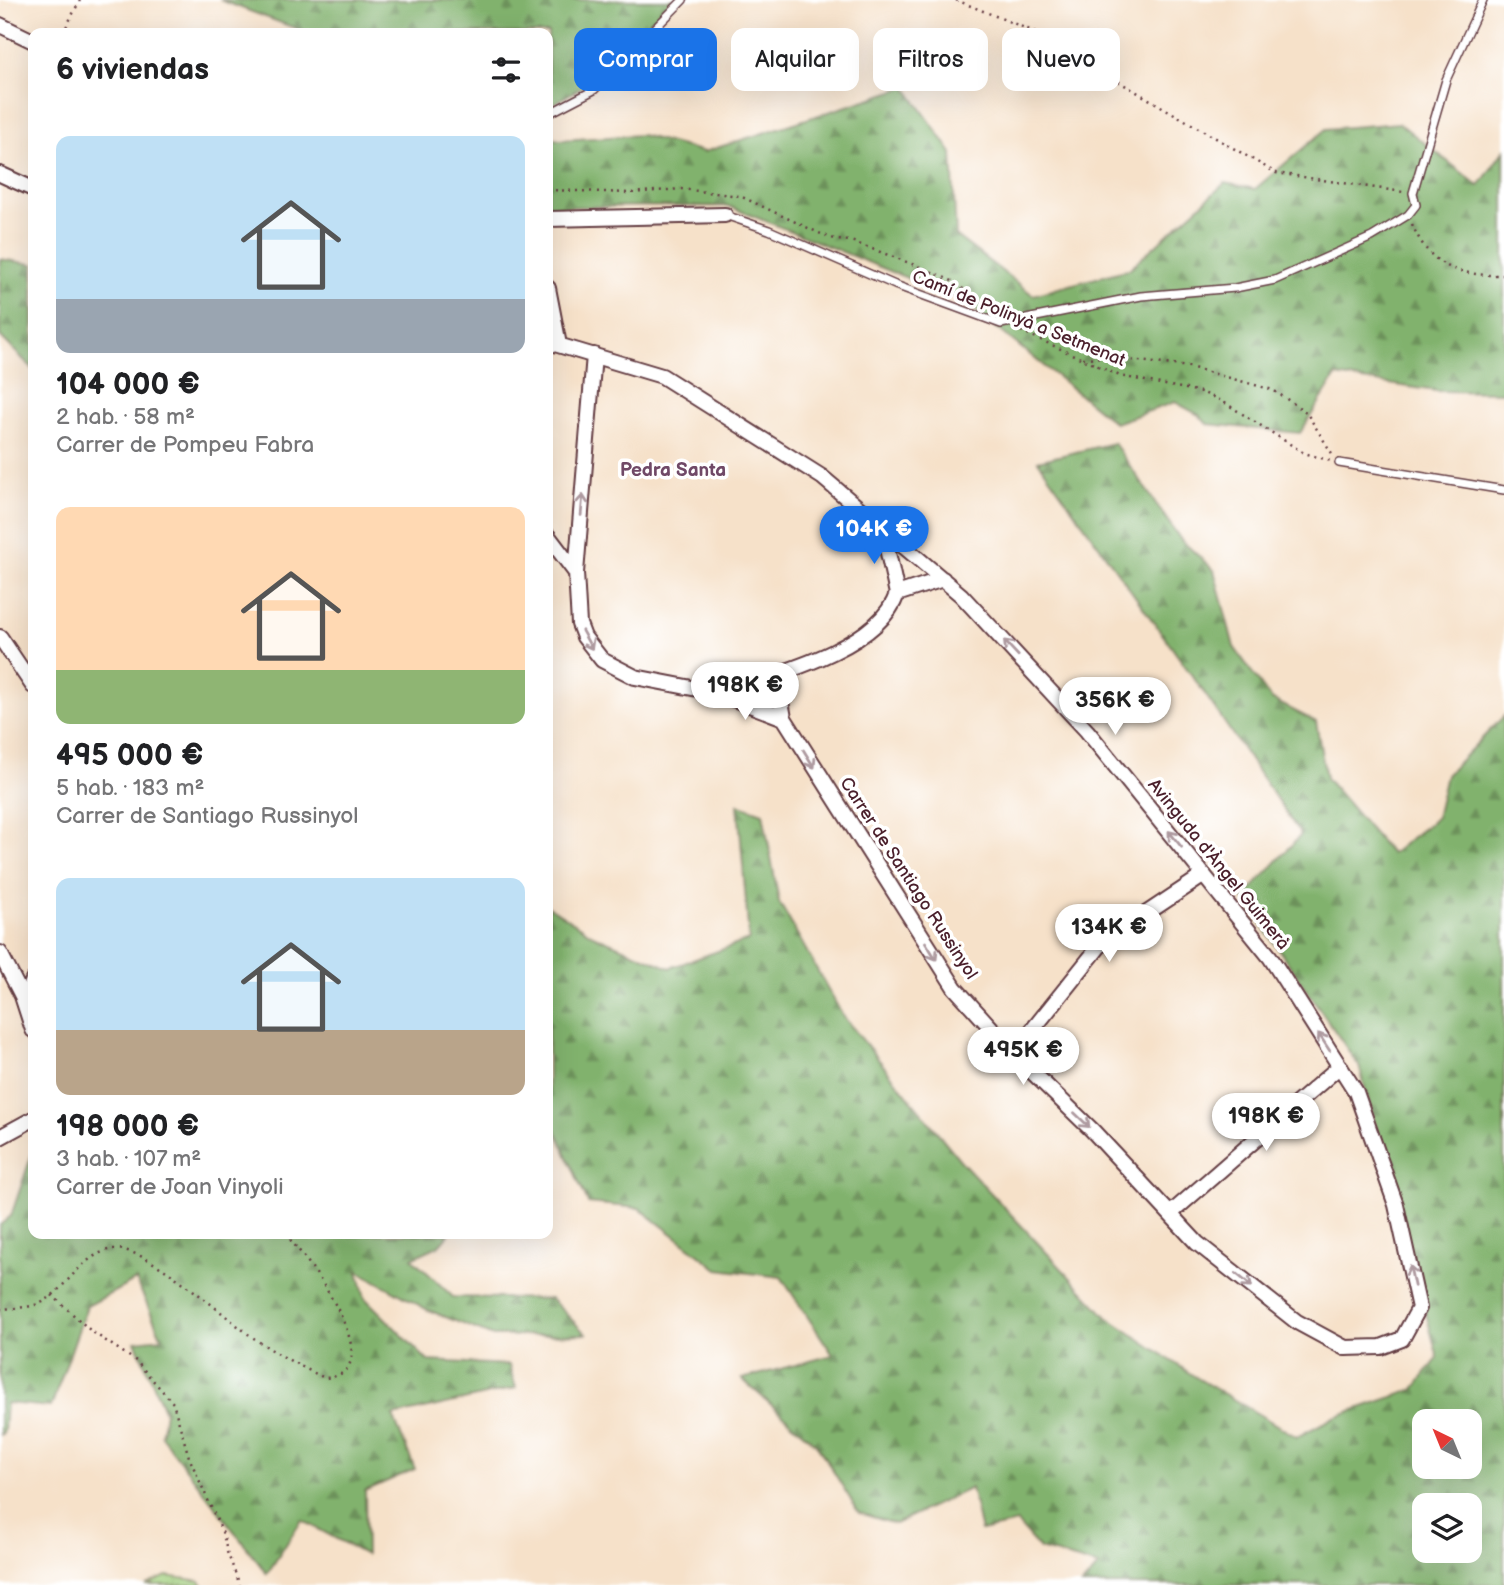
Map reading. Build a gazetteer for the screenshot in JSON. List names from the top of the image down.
{
  "streets": {
    "street": ["Avinguda d'Àngel Guimerà", "Carrer de Santiago Russinyol"],
    "lane": ["Camí de Polinyà a Setmenat"]
  },
  "crossings": [
    ["Avinguda d'Àngel Guimerà", "Carrer de Santiago Russinyol"]
  ],
  "one_way": ["Avinguda d'Àngel Guimerà", "Carrer de Santiago Russinyol"],
  "districts": ["Pedra Santa"],
  "north": "top left",
  "page": {
    "chip": [
      "Comprar",
      "Alquilar",
      "Filtros",
      "Nuevo"
    ],
    "heading": "6 viviendas",
    "list": [
      {
        "name": "104 000 €",
        "note": "2 hab. · 58 m² · Carrer de Pompeu Fabra"
      },
      {
        "name": "495 000 €",
        "note": "5 hab. · 183 m² · Carrer de Santiago Russinyol"
      },
      {
        "name": "198 000 €",
        "note": "3 hab. · 107 m² · Carrer de Joan Vinyoli"
      }
    ],
    "price": [
      "104K €",
      "198K €",
      "356K €",
      "134K €",
      "495K €",
      "198K €"
    ]
  }
}
